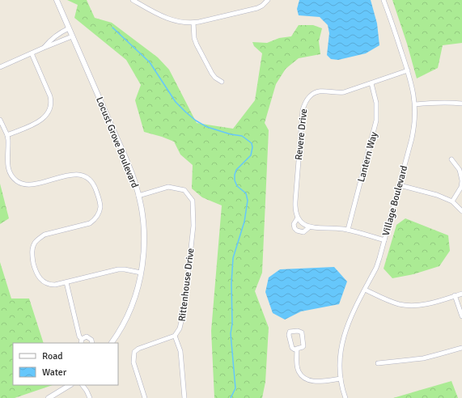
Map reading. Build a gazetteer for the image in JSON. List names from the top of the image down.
{
  "streets": {
    "street": [
      "Revere Drive",
      "Locust Grove Boulevard",
      "Lantern Way",
      "Village Boulevard",
      "Rittenhouse Drive"
    ]
  },
  "crossings": [
    ["Revere Drive", "Lantern Way"],
    ["Revere Drive", "Village Boulevard"],
    ["Locust Grove Boulevard", "Rittenhouse Drive"]
  ],
  "legend": ["Road", "Water"]
}
